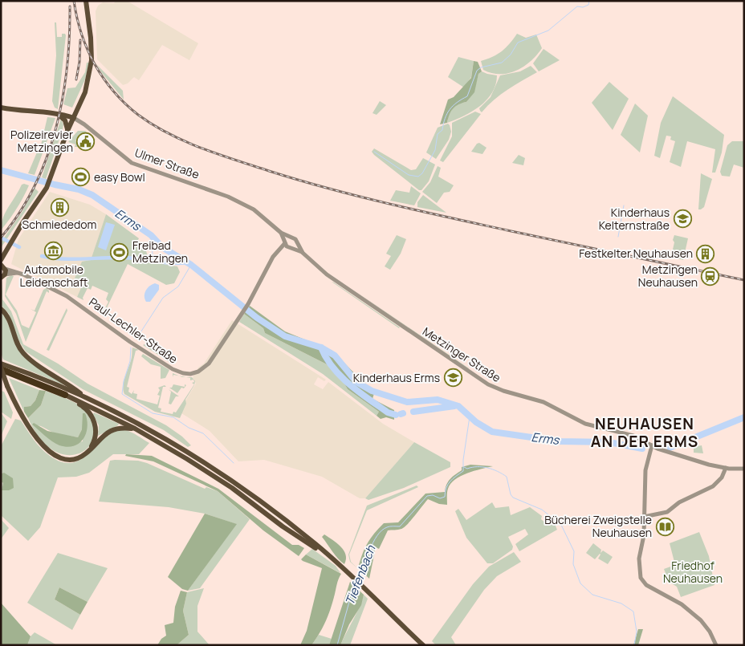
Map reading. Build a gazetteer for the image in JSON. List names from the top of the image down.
{
  "streets": {
    "main road": ["Ulmer Straße"],
    "street": ["Paul-Lechler-Straße", "Metzinger Straße"]
  },
  "crossings": [
    ["Ulmer Straße", "Paul-Lechler-Straße"],
    ["Ulmer Straße", "Metzinger Straße"]
  ],
  "districts": ["NEUHAUSEN AN DER ERMS"],
  "water": ["Erms", "Tiefenbach"],
  "parks": ["Friedhof Neuhausen"],
  "places": {
    "public building": ["Polizeirevier Metzingen"],
    "sports": ["easy Bowl", "Freibad Metzingen"],
    "building": ["Schmiededom", "Festkelter Neuhausen"],
    "school or university": ["Kinderhaus Kelternstraße", "Kinderhaus Erms"],
    "museum": ["Automobile Leidenschaft"],
    "station": ["Metzingen Neuhausen"],
    "library": ["Bücherei Zweigstelle Neuhausen"]
  }
}
